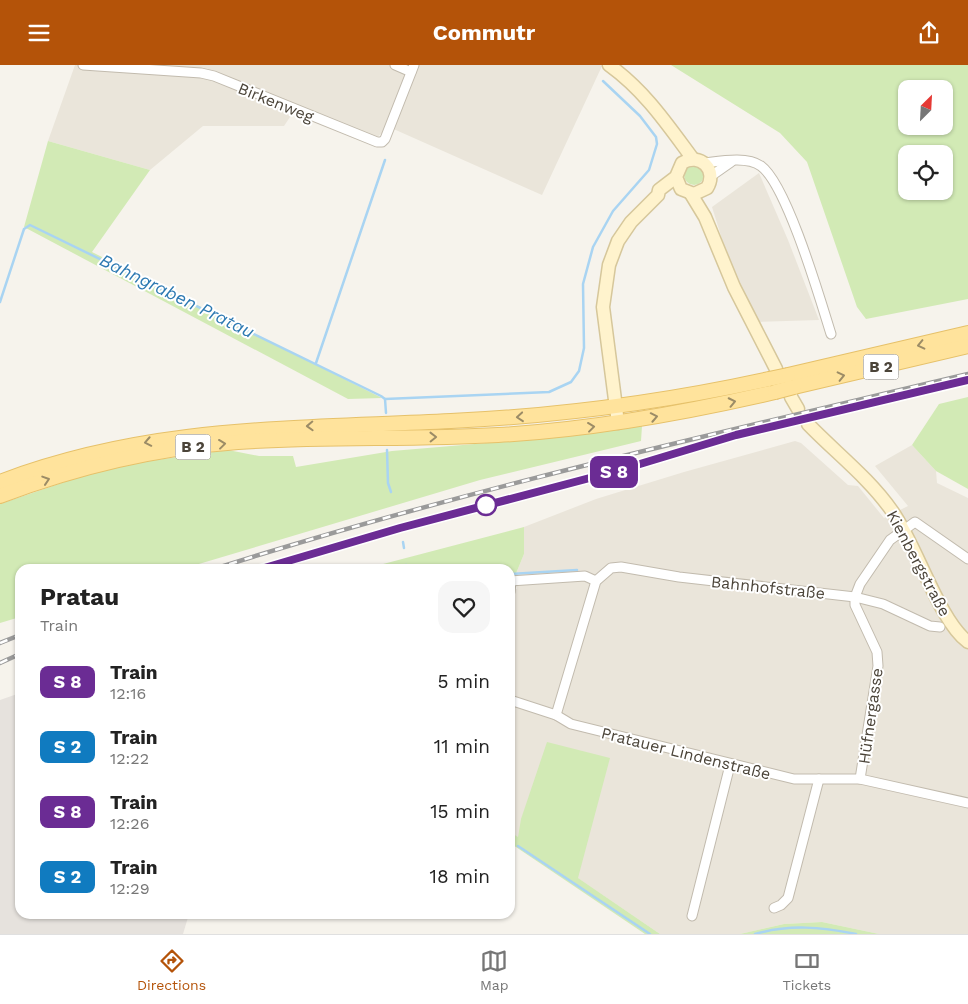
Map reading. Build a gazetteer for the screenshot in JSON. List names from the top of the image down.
{
  "streets": {
    "main road": ["B 2"],
    "street": [
      "Birkenweg",
      "Kienbergstraße",
      "Bahnhofstraße",
      "Hüfnergasse",
      "Pratauer Lindenstraße"
    ]
  },
  "crossings": [
    ["Bahnhofstraße", "Hüfnergasse"],
    ["Hüfnergasse", "Pratauer Lindenstraße"]
  ],
  "water": ["Bahngraben Pratau"],
  "north": "top right",
  "page": {
    "header": "Commutr",
    "on_map": "S 8",
    "heading": ["Pratau", "Train"],
    "list": [
      {
        "mark": "S 8",
        "name": "Train",
        "note": "12:16",
        "value": "5 min"
      },
      {
        "mark": "S 2",
        "name": "Train",
        "note": "12:22",
        "value": "11 min"
      },
      {
        "mark": "S 8",
        "name": "Train",
        "note": "12:26",
        "value": "15 min"
      },
      {
        "mark": "S 2",
        "name": "Train",
        "note": "12:29",
        "value": "18 min"
      }
    ],
    "tabs": ["Directions", "Map", "Tickets"]
  }
}
